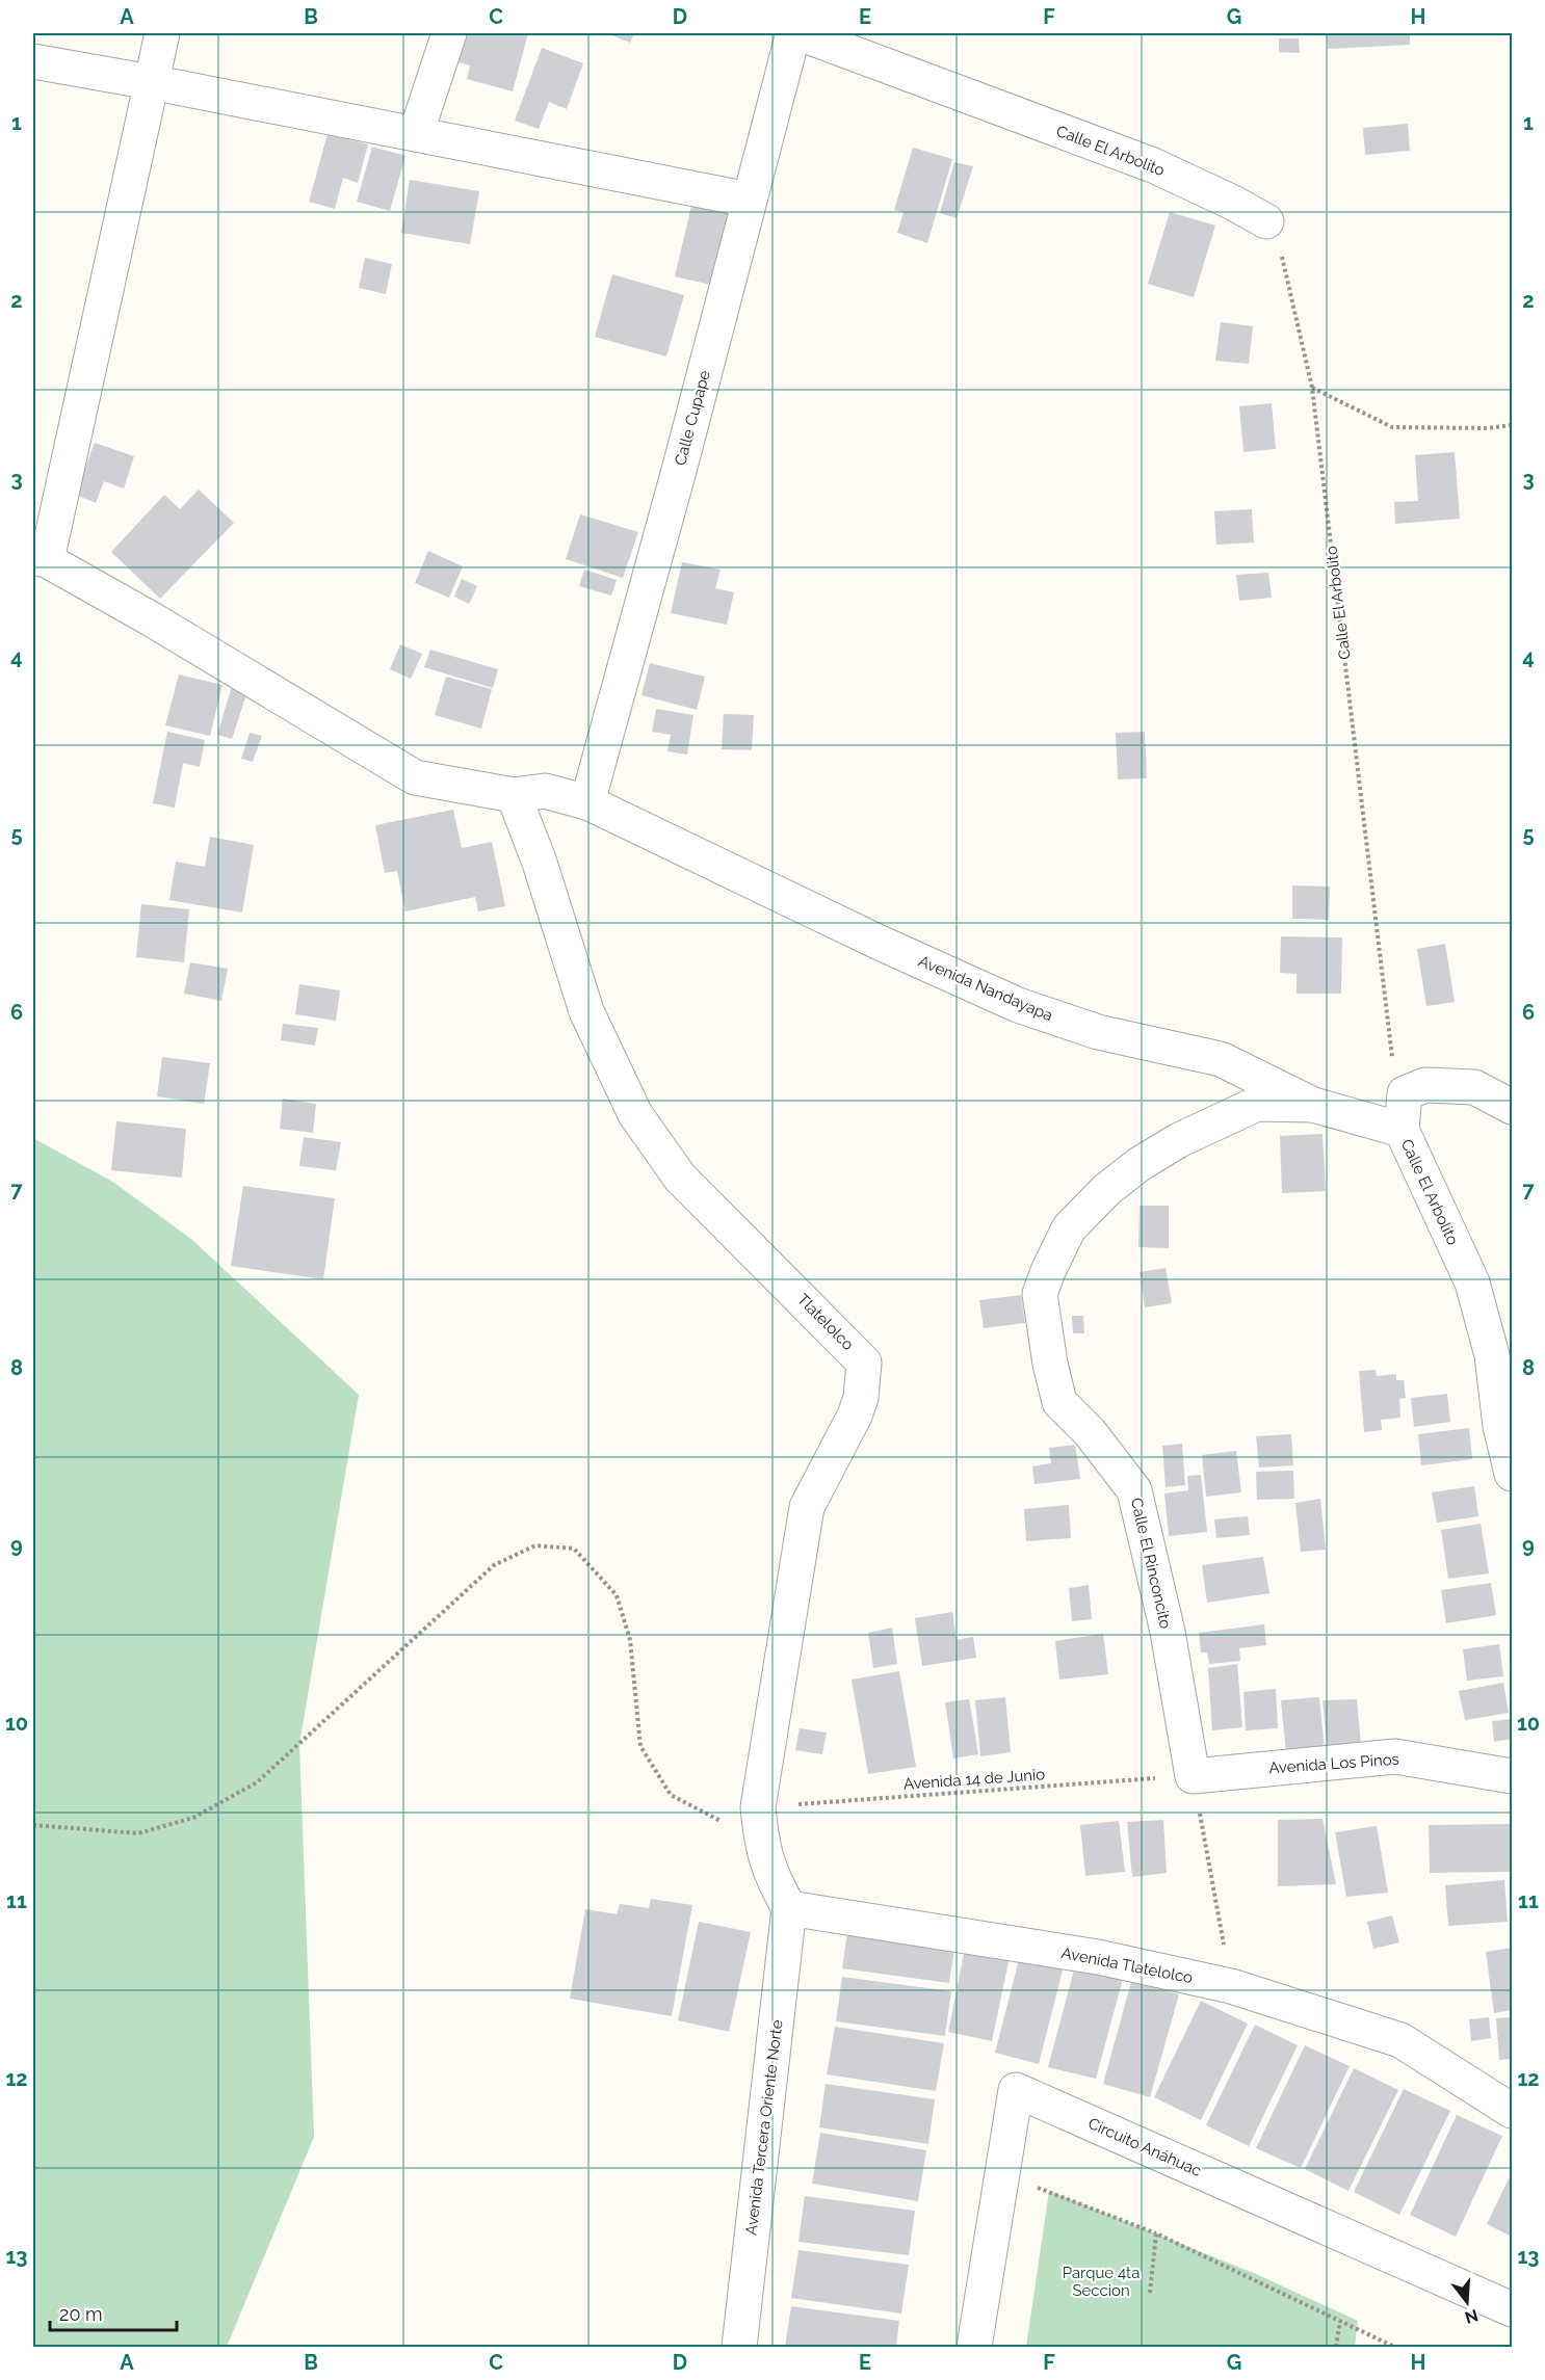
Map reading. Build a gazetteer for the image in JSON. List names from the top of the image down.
{
  "streets": {
    "street": [
      "Calle El Arbolito",
      "Calle Cupape",
      "Avenida Nandayapa",
      "Tlatelolco",
      "Calle El Rinconcito",
      "Avenida Los Pinos",
      "Avenida Tlatelolco",
      "Avenida Tercera Oriente Norte",
      "Circuito Anáhuac"
    ],
    "path": ["Avenida 14 de Junio"]
  },
  "crossings": [
    ["Calle El Arbolito", "Avenida Nandayapa"],
    ["Calle Cupape", "Avenida Nandayapa"],
    ["Avenida Nandayapa", "Tlatelolco"],
    ["Avenida Nandayapa", "Calle El Rinconcito"],
    ["Tlatelolco", "Avenida 14 de Junio"],
    ["Calle El Rinconcito", "Avenida Los Pinos"],
    ["Calle El Rinconcito", "Avenida 14 de Junio"],
    ["Avenida Los Pinos", "Avenida 14 de Junio"],
    ["Avenida Tlatelolco", "Avenida Tercera Oriente Norte"]
  ],
  "parks": ["Parque 4ta Seccion"],
  "scale_bar": "20 m",
  "north": "bottom",
  "grid": {
    "columns": [
      "A",
      "B",
      "C",
      "D",
      "E",
      "F",
      "G",
      "H"
    ],
    "rows": [
      "1",
      "2",
      "3",
      "4",
      "5",
      "6",
      "7",
      "8",
      "9",
      "10",
      "11",
      "12",
      "13"
    ]
  }
}
